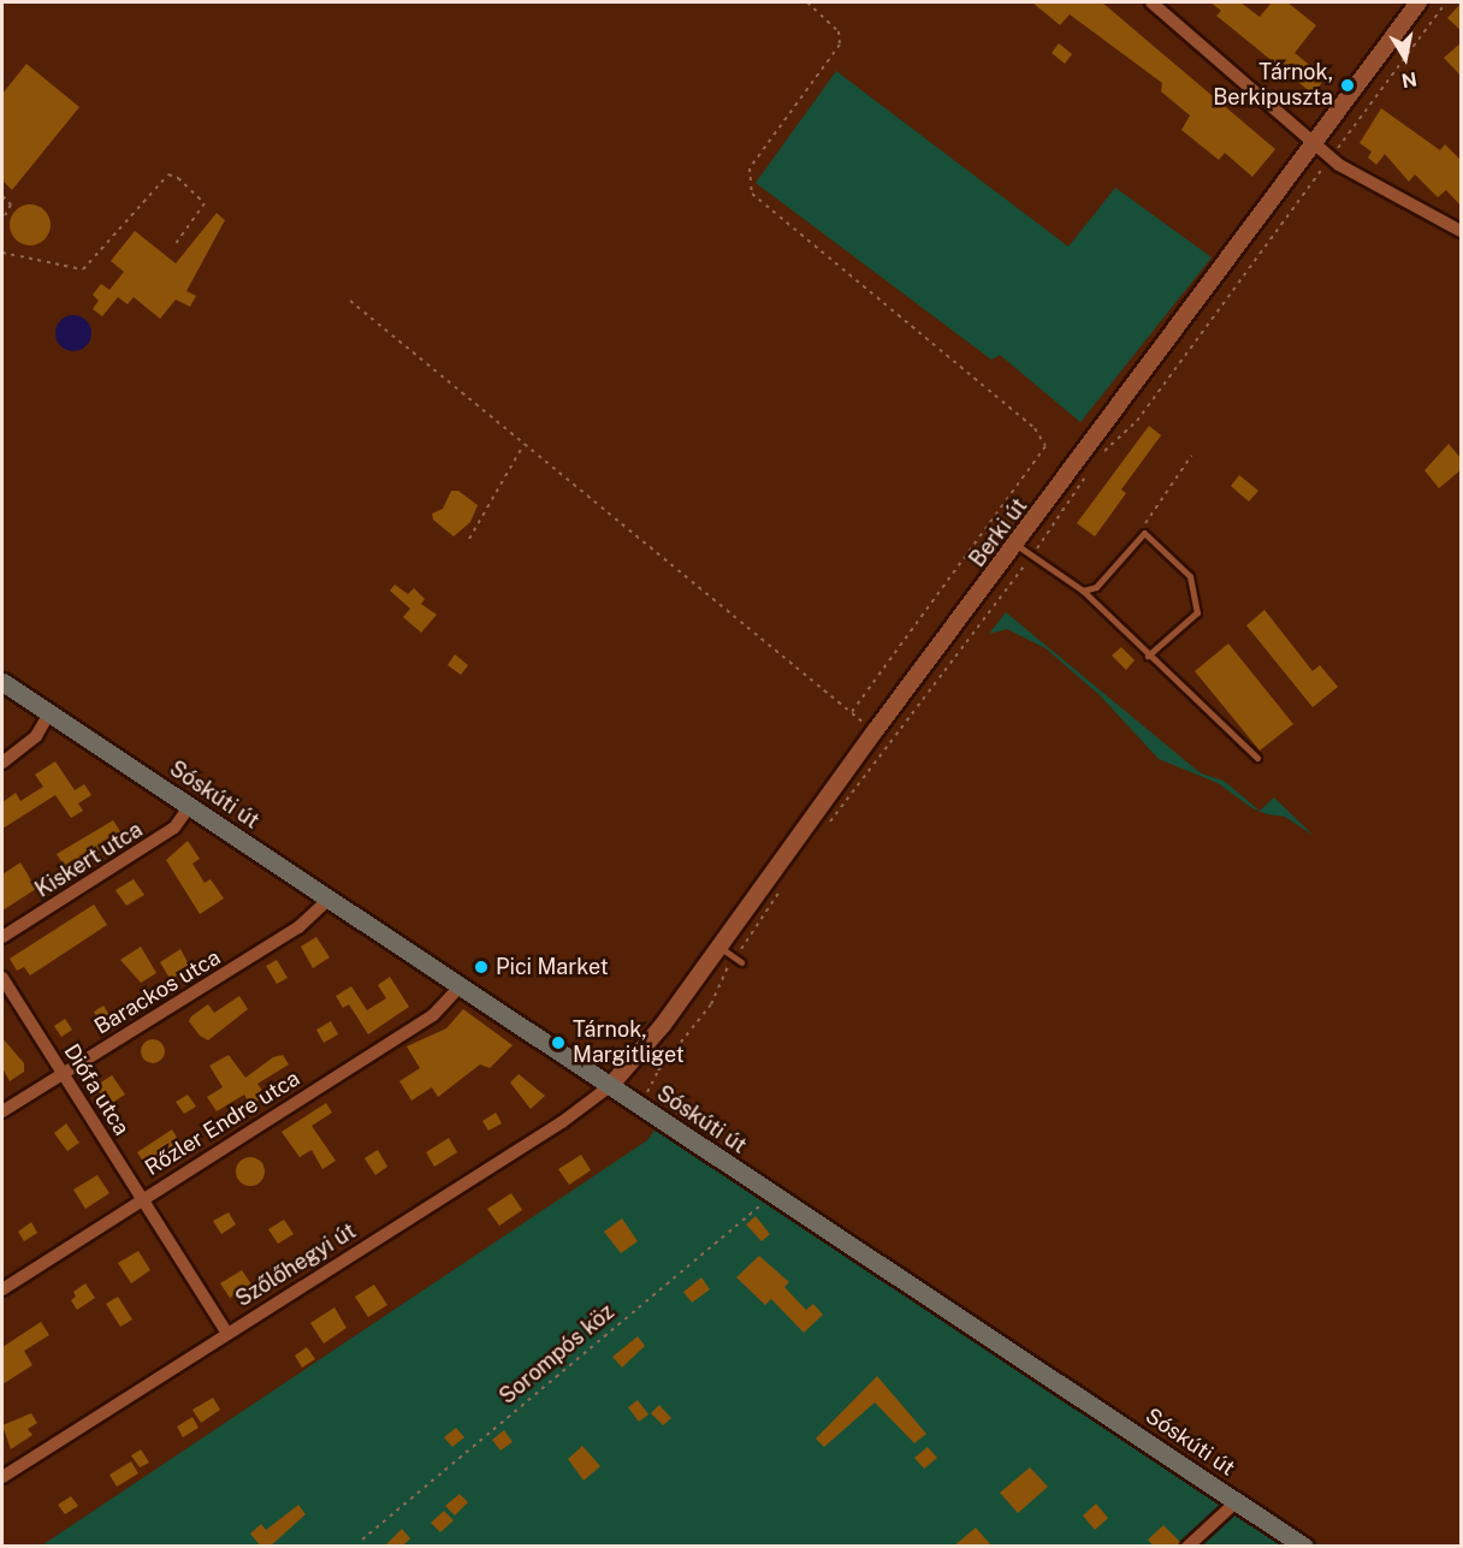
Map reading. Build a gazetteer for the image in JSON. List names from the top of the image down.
{
  "streets": {
    "main road": ["Sóskúti út"],
    "street": [
      "Berki út",
      "Kiskert utca",
      "Barackos utca",
      "Diófa utca",
      "Rőzler Endre utca",
      "Szőlőhegyi út"
    ],
    "path": ["Sorompós köz"]
  },
  "crossings": [
    ["Berki út", "Sóskúti út"],
    ["Berki út", "Szőlőhegyi út"],
    ["Sóskúti út", "Kiskert utca"],
    ["Sóskúti út", "Barackos utca"],
    ["Sóskúti út", "Rőzler Endre utca"],
    ["Sóskúti út", "Szőlőhegyi út"],
    ["Sóskúti út", "Sorompós köz"],
    ["Barackos utca", "Diófa utca"],
    ["Diófa utca", "Rőzler Endre utca"],
    ["Diófa utca", "Szőlőhegyi út"]
  ],
  "places": ["Tárnok, Berkipuszta", "Pici Market", "Tárnok, Margitliget"],
  "north": "bottom"
}
